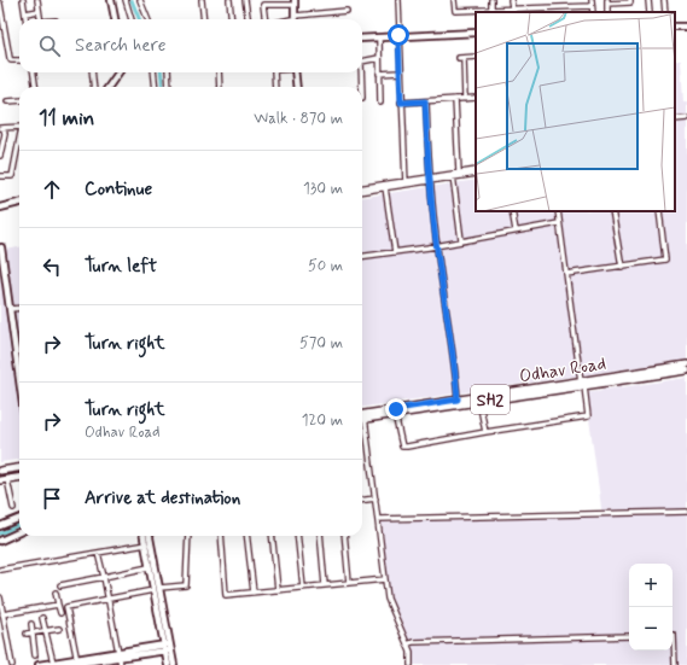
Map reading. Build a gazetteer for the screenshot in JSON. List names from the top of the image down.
{
  "streets": {
    "main road": ["Odhav Road", "SH2"]
  },
  "page": {
    "search": "Search here",
    "heading": ["11 min", "Walk · 870 m"],
    "list": [
      ["Continue", "130 m"],
      ["Turn left", "50 m"],
      ["Turn right", "570 m"],
      ["Turn right", "Odhav Road", "120 m"],
      "Arrive at destination"
    ],
    "map_buttons": ["+", "−"]
  }
}
